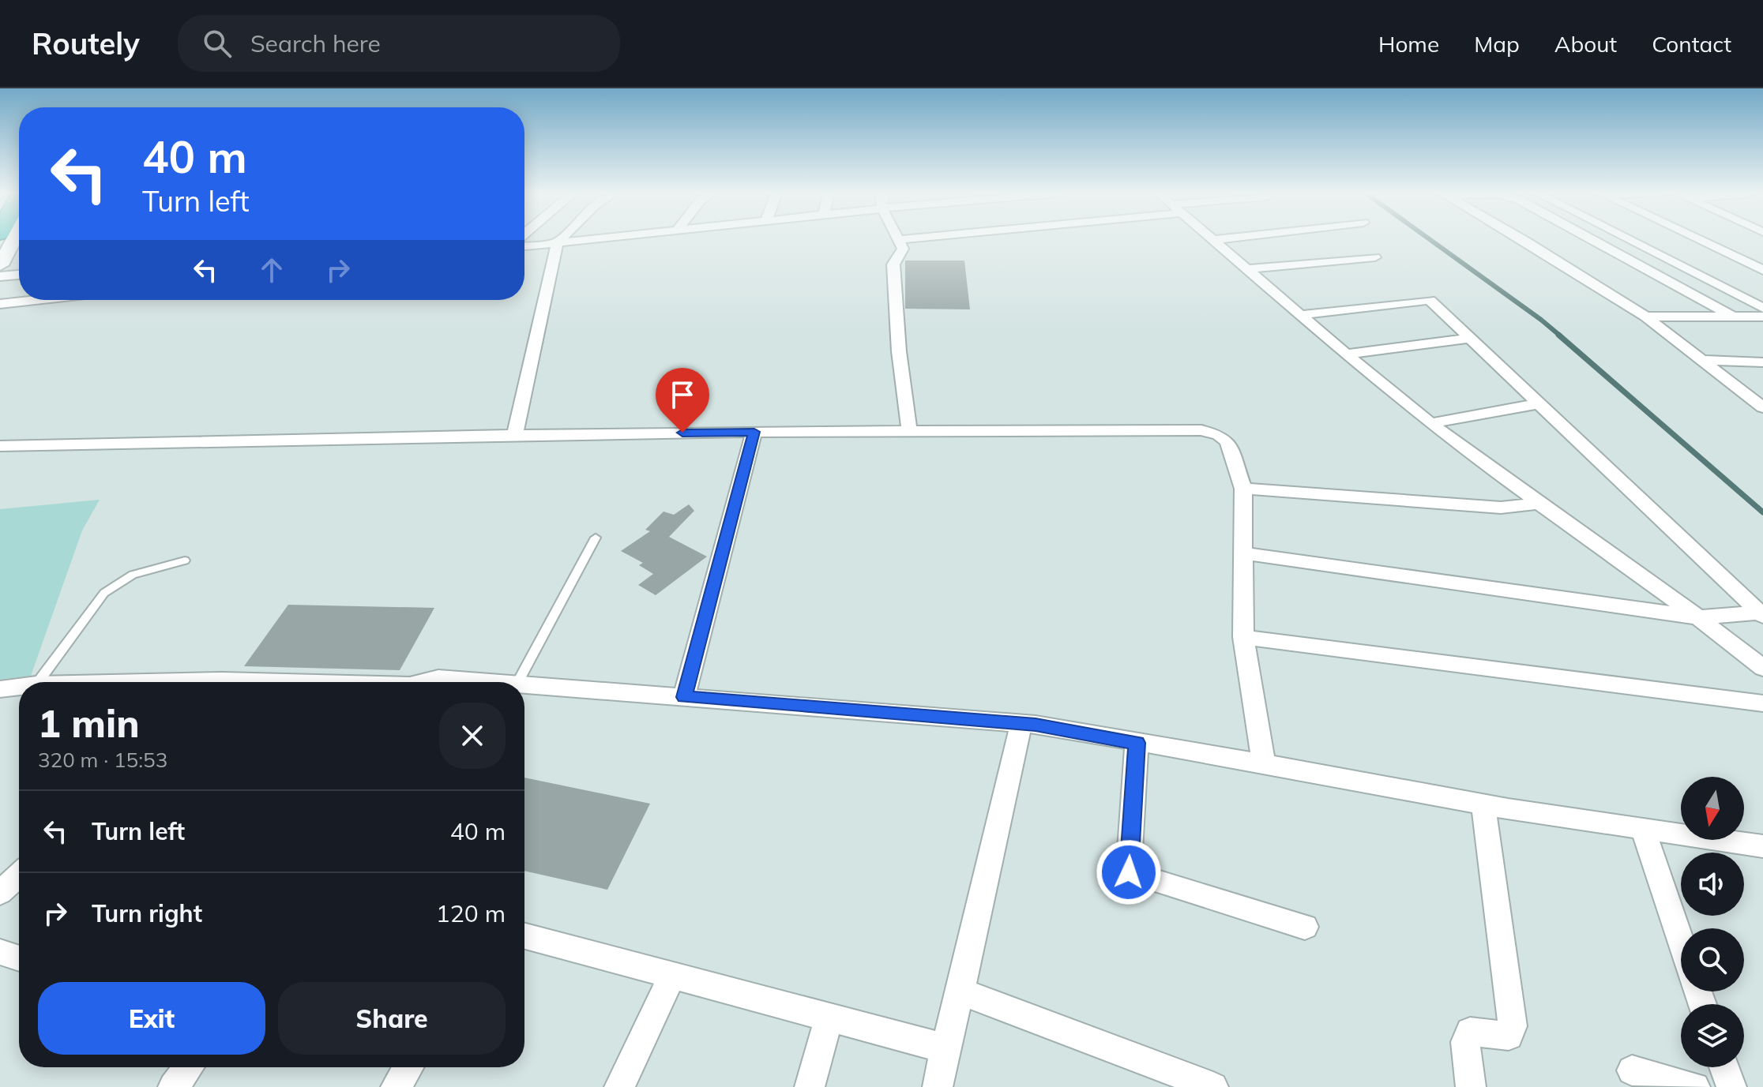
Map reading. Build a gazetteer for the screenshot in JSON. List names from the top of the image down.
{
  "north": "bottom",
  "page": {
    "header": "Routely",
    "search": "Search here",
    "nav": [
      "Home",
      "Map",
      "About",
      "Contact"
    ],
    "turn": ["40 m", "Turn left"],
    "heading": ["1 min", "320 m · 15:53"],
    "list": [
      {
        "name": "Turn left",
        "value": "40 m"
      },
      {
        "name": "Turn right",
        "value": "120 m"
      }
    ],
    "buttons": ["Exit", "Share"]
  }
}
